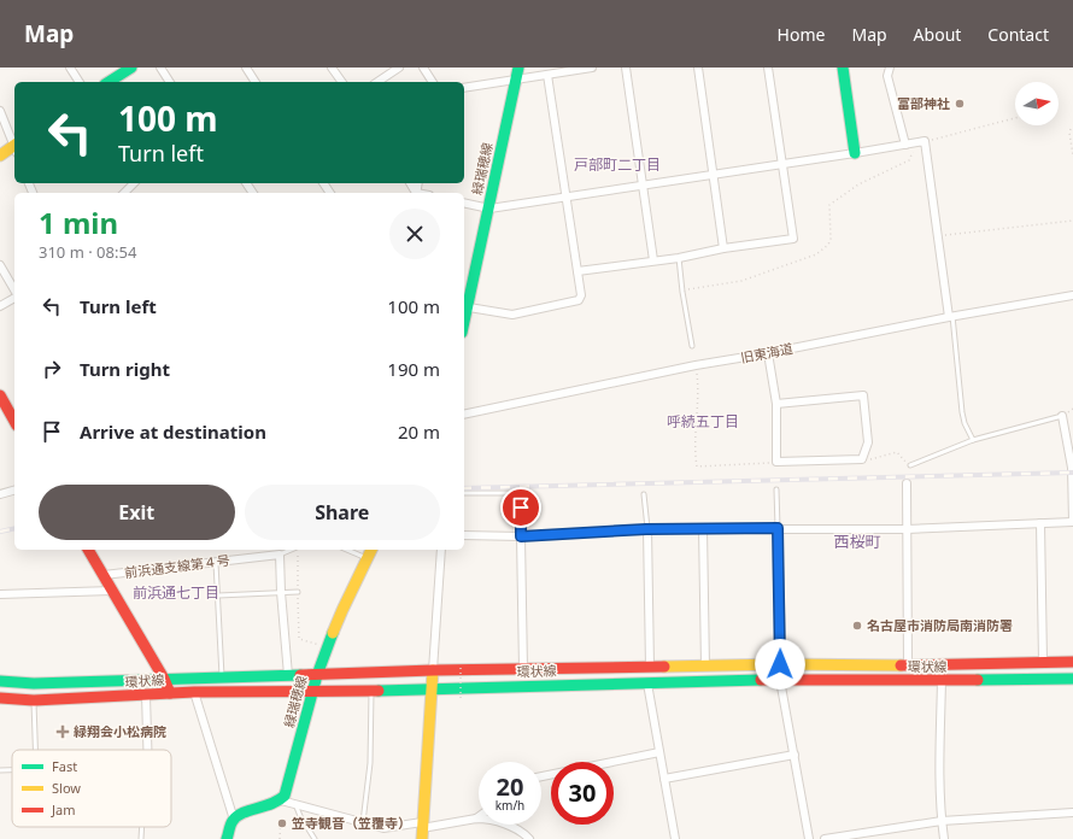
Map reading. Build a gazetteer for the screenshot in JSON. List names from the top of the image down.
{
  "streets": {
    "main road": ["緑瑞穂線", "環状線"],
    "street": ["旧東海道", "前浜通支線第４号"]
  },
  "crossings": [
    ["緑瑞穂線", "環状線"]
  ],
  "districts": [
    "戸部町二丁目",
    "呼続五丁目",
    "西桜町",
    "前浜通七丁目"
  ],
  "places": {
    "other": ["富部神社", "名古屋市消防局南消防署", "笠寺観音（笠覆寺）"],
    "health": ["緑翔会小松病院"]
  },
  "legend": ["Fast", "Slow", "Jam"],
  "north": "right",
  "page": {
    "header": "Map",
    "nav": [
      "Home",
      "Map",
      "About",
      "Contact"
    ],
    "turn": ["100 m", "Turn left"],
    "heading": ["1 min", "310 m · 08:54"],
    "list": [
      {
        "name": "Turn left",
        "value": "100 m"
      },
      {
        "name": "Turn right",
        "value": "190 m"
      },
      {
        "name": "Arrive at destination",
        "value": "20 m"
      }
    ],
    "buttons": ["Exit", "Share"],
    "speed": "20 km/h",
    "limit": "30"
  }
}
